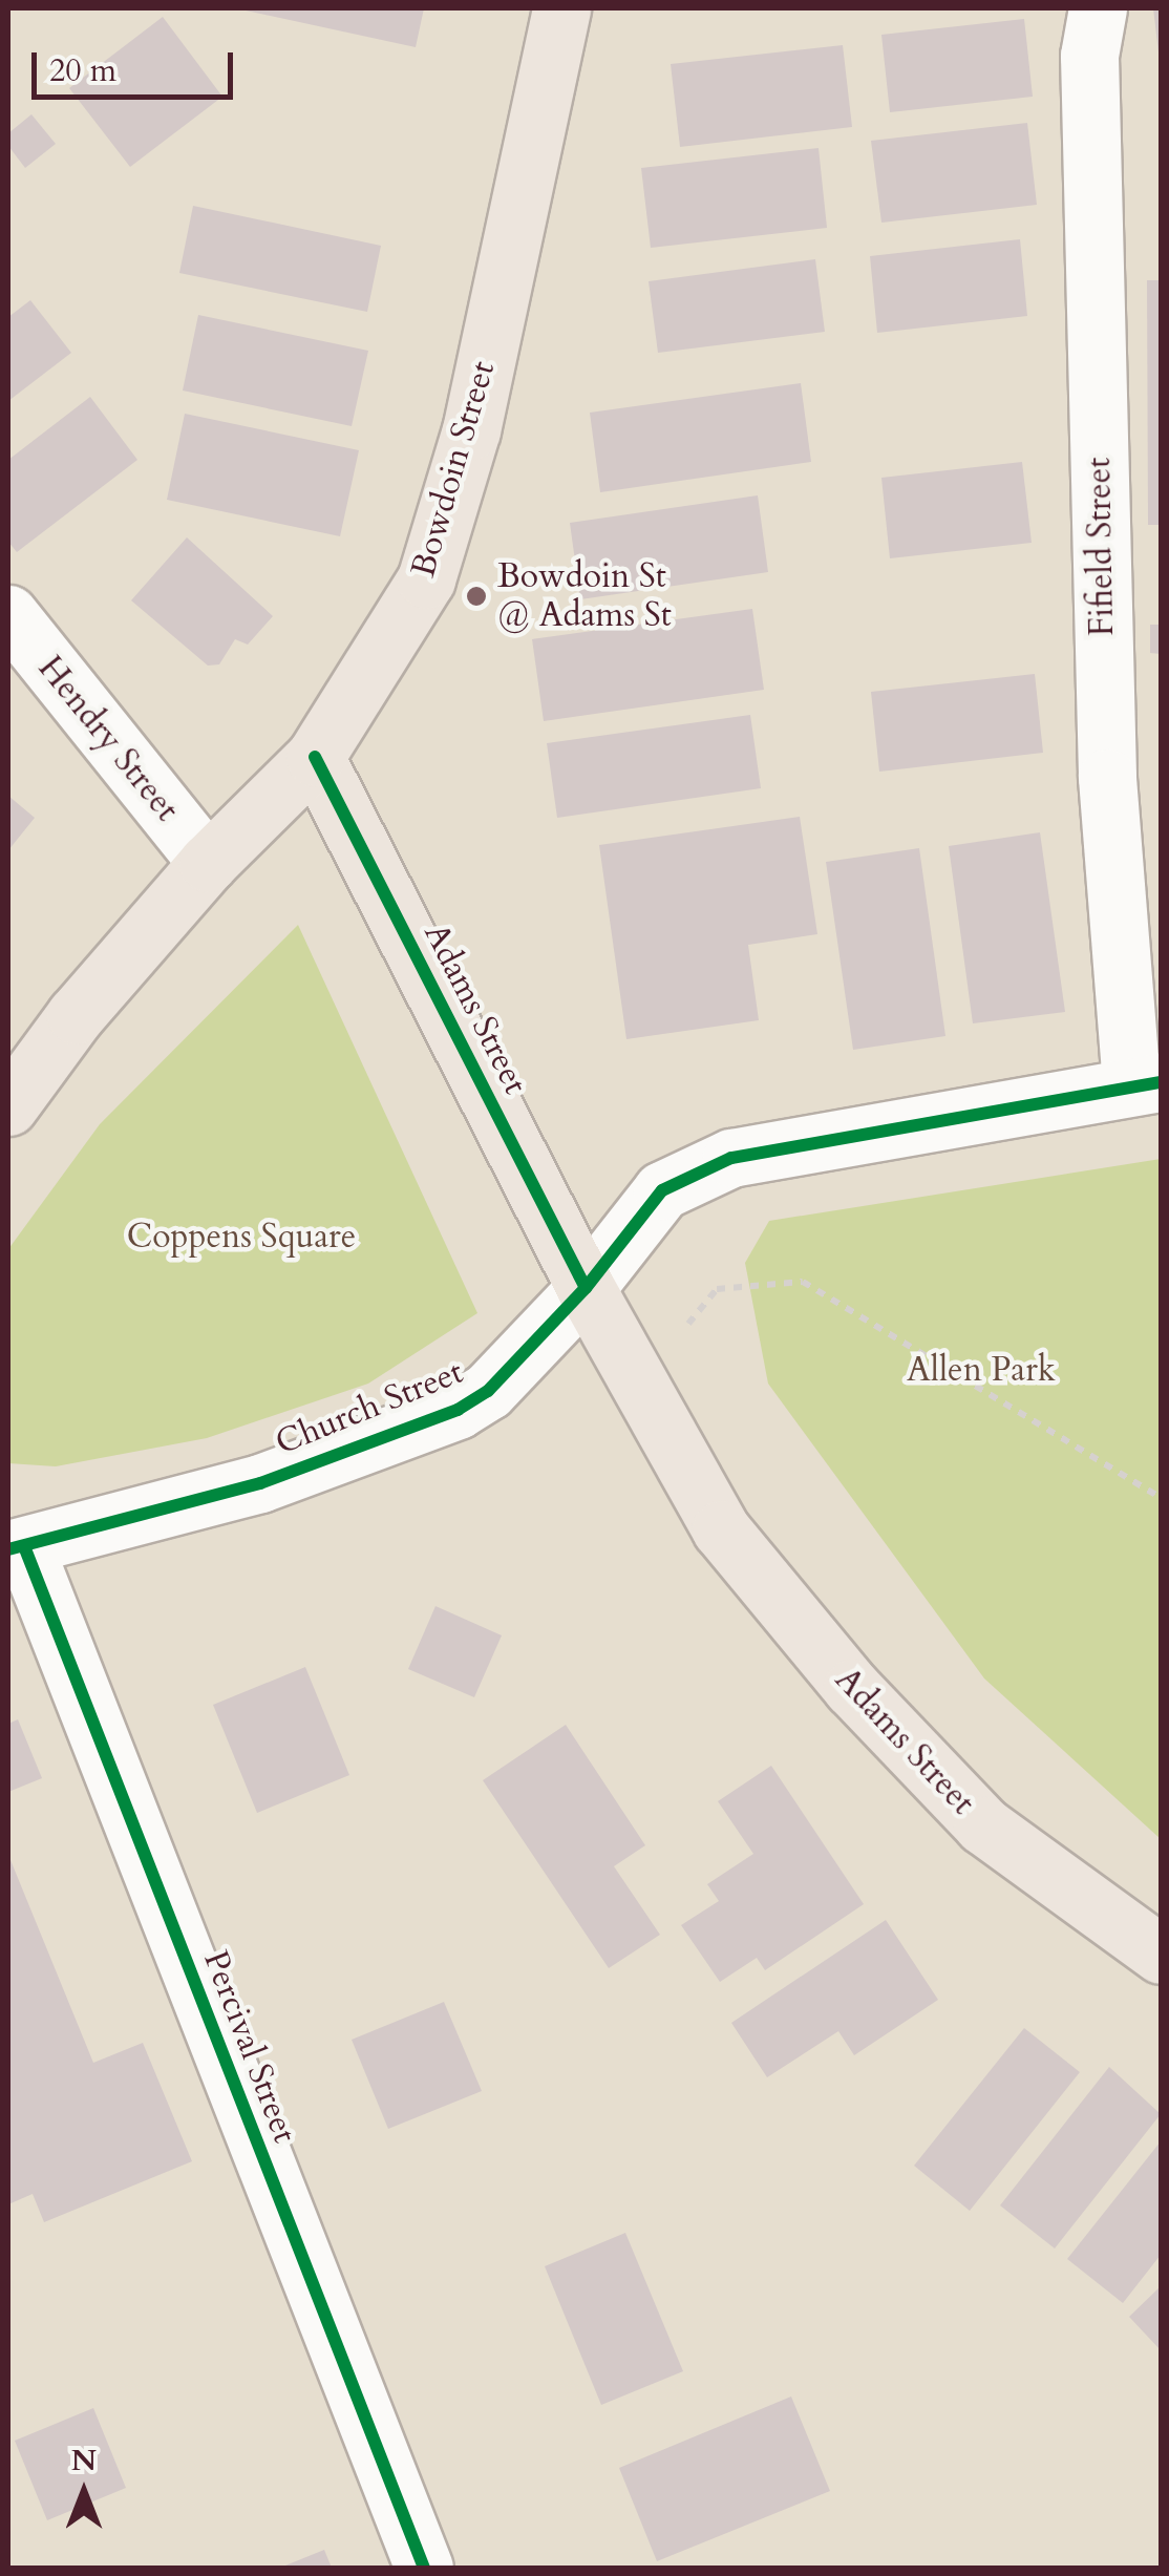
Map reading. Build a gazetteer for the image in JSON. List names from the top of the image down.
{
  "streets": {
    "main road": ["Bowdoin Street", "Adams Street"],
    "street": [
      "Fifield Street",
      "Hendry Street",
      "Church Street",
      "Percival Street"
    ]
  },
  "crossings": [
    ["Bowdoin Street", "Hendry Street"],
    ["Bowdoin Street", "Adams Street"],
    ["Fifield Street", "Church Street"],
    ["Adams Street", "Church Street"],
    ["Church Street", "Percival Street"]
  ],
  "parks": ["Coppens Square", "Allen Park"],
  "places": ["Bowdoin St @ Adams St"],
  "scale_bar": "20 m",
  "north": "top"
}
